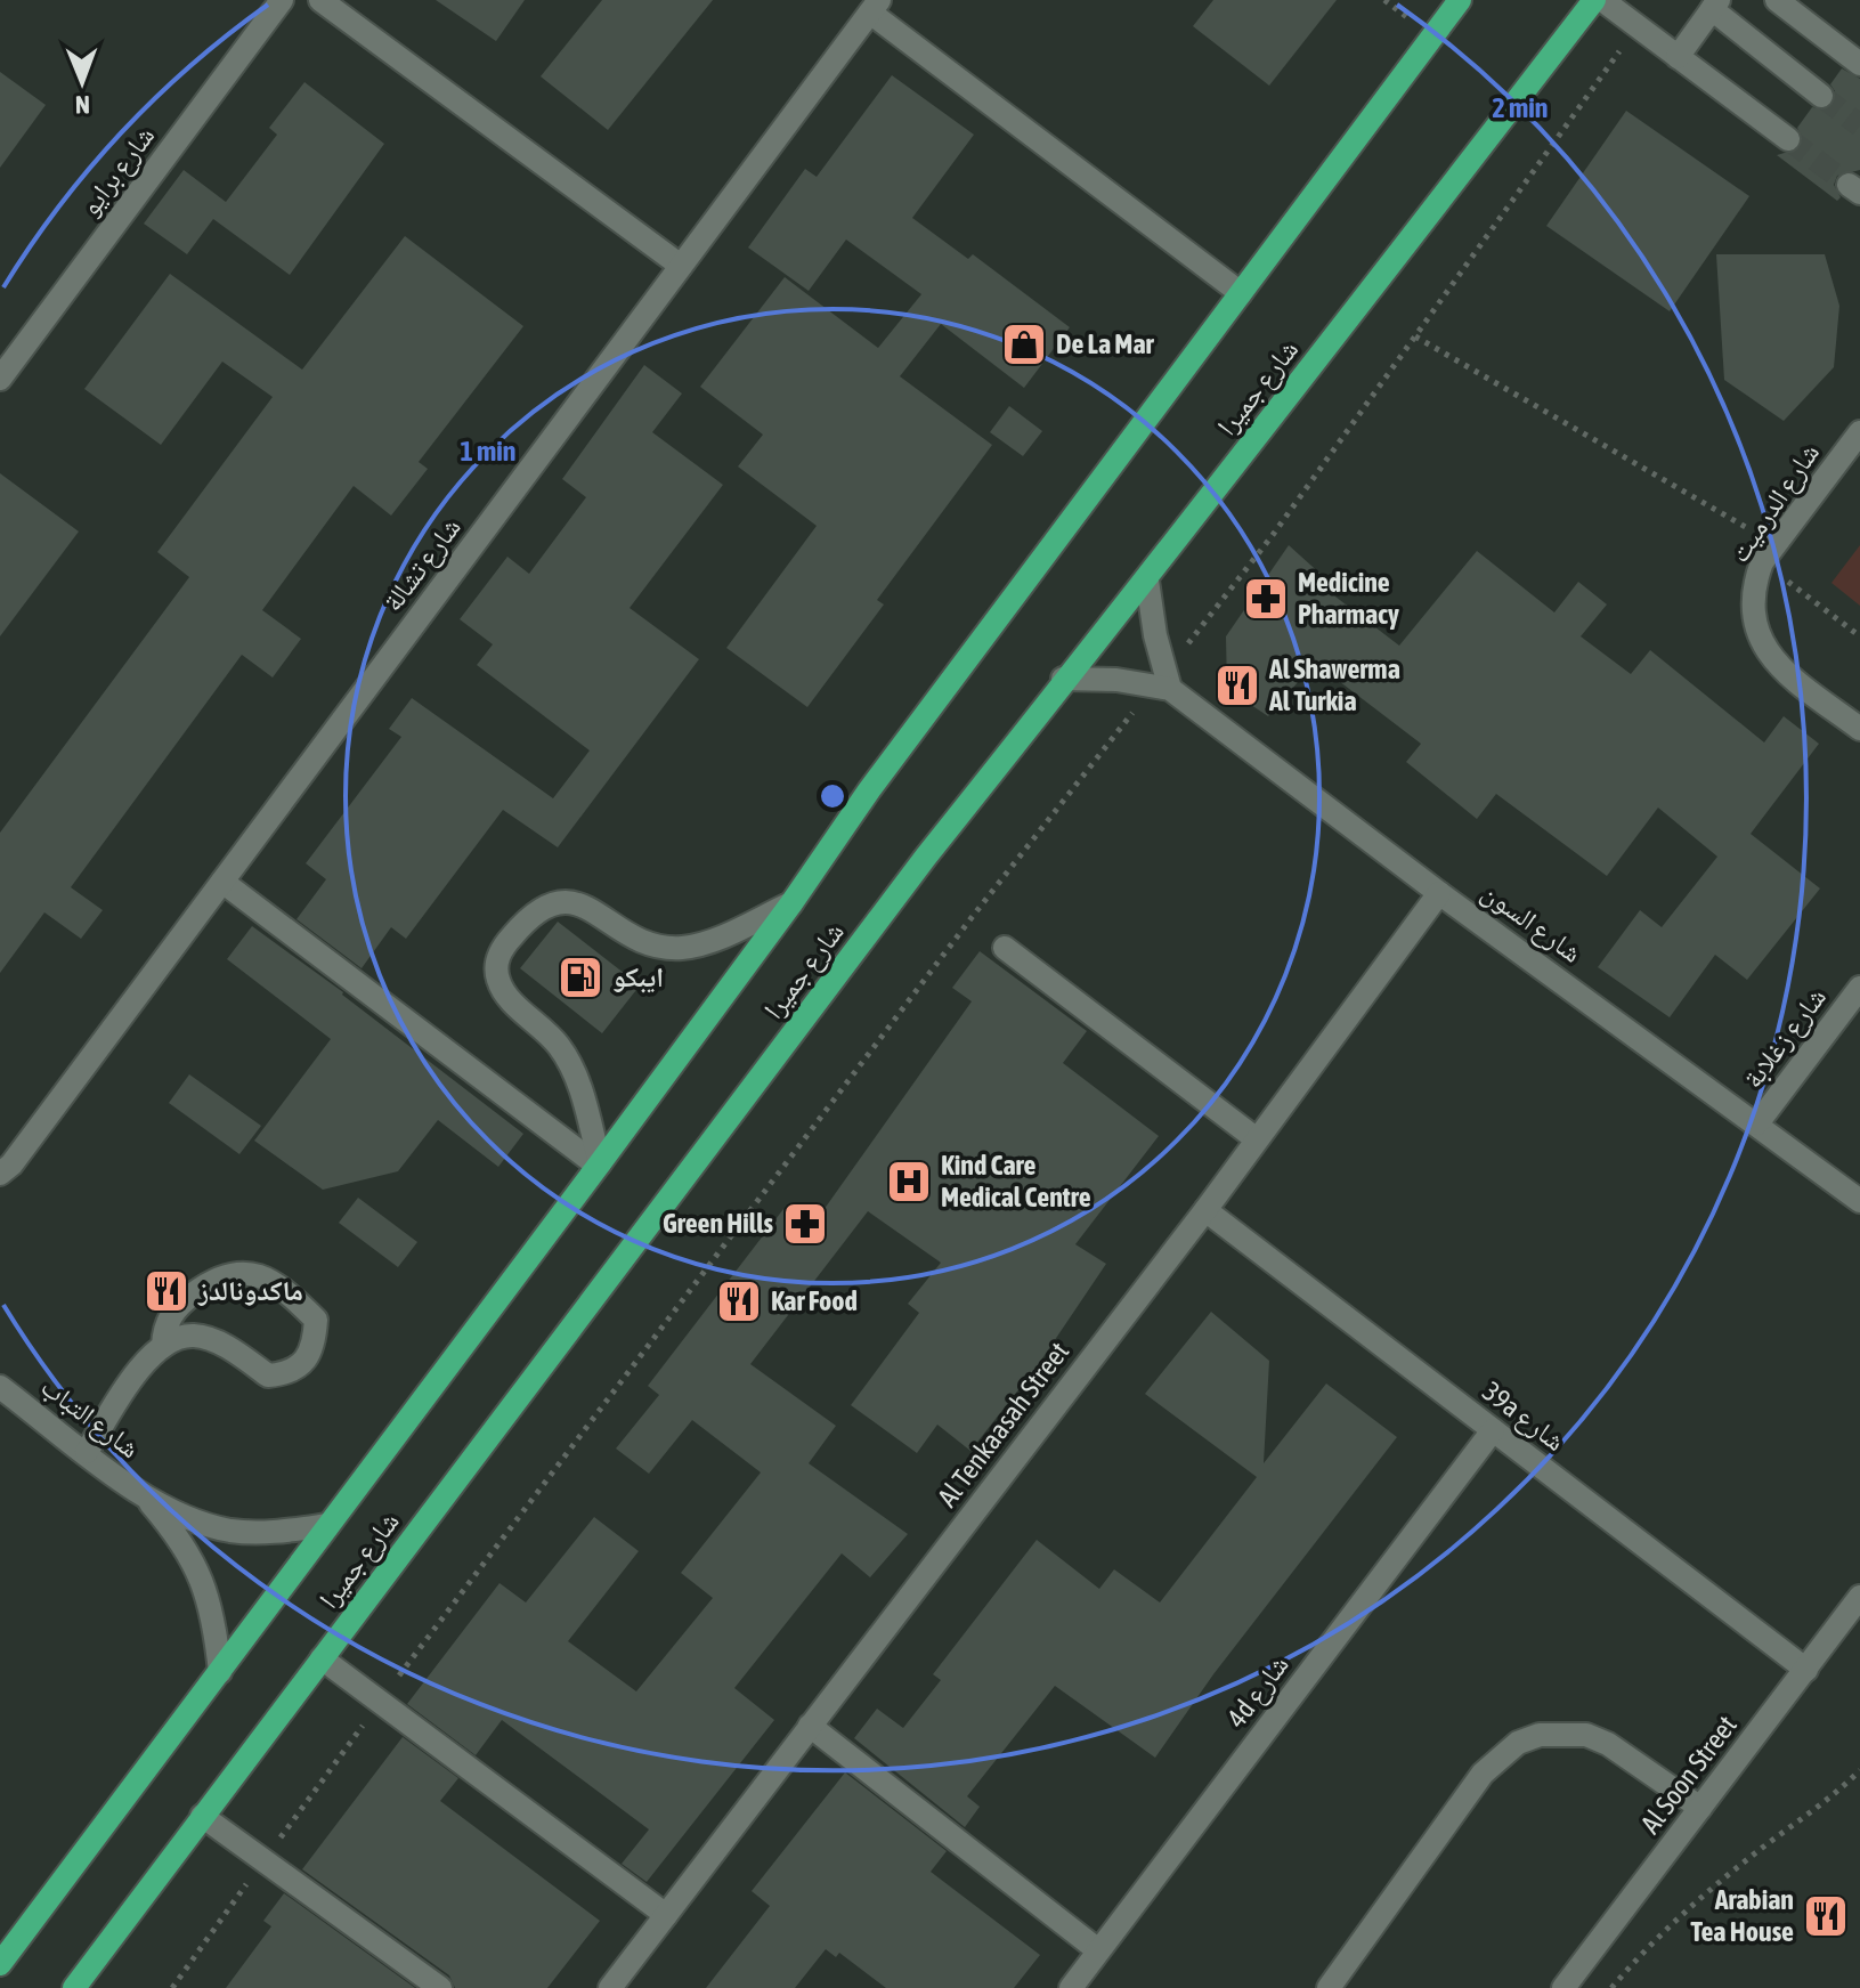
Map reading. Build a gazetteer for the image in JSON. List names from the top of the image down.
{
  "streets": {
    "main road": ["شارع جميرا"],
    "street": [
      "شارع برايو",
      "شارع الدرميت",
      "شارع تشالة",
      "شارع السون",
      "شارع زغلابة",
      "39a شارع",
      "شارع التباب",
      "Al Tenkaasah Street",
      "4d شارع",
      "Al Soon Street"
    ]
  },
  "crossings": [
    ["شارع جميرا", "شارع التباب"],
    ["شارع السون", "شارع زغلابة"],
    ["شارع السون", "Al Tenkaasah Street"],
    ["39a شارع", "Al Tenkaasah Street"],
    ["39a شارع", "4d شارع"],
    ["39a شارع", "Al Soon Street"]
  ],
  "places": {
    "shop": ["De La Mar"],
    "pharmacy": ["Medicine Pharmacy", "Green Hills"],
    "restaurant": [
      "Al Shawerma Al Turkia",
      "ماكدونالدز",
      "Kar Food",
      "Arabian Tea House"
    ],
    "fuel station": ["ايبكو"],
    "hospital": ["Kind Care Medical Centre"]
  },
  "north": "bottom",
  "rings": ["2 min", "1 min"]
}
